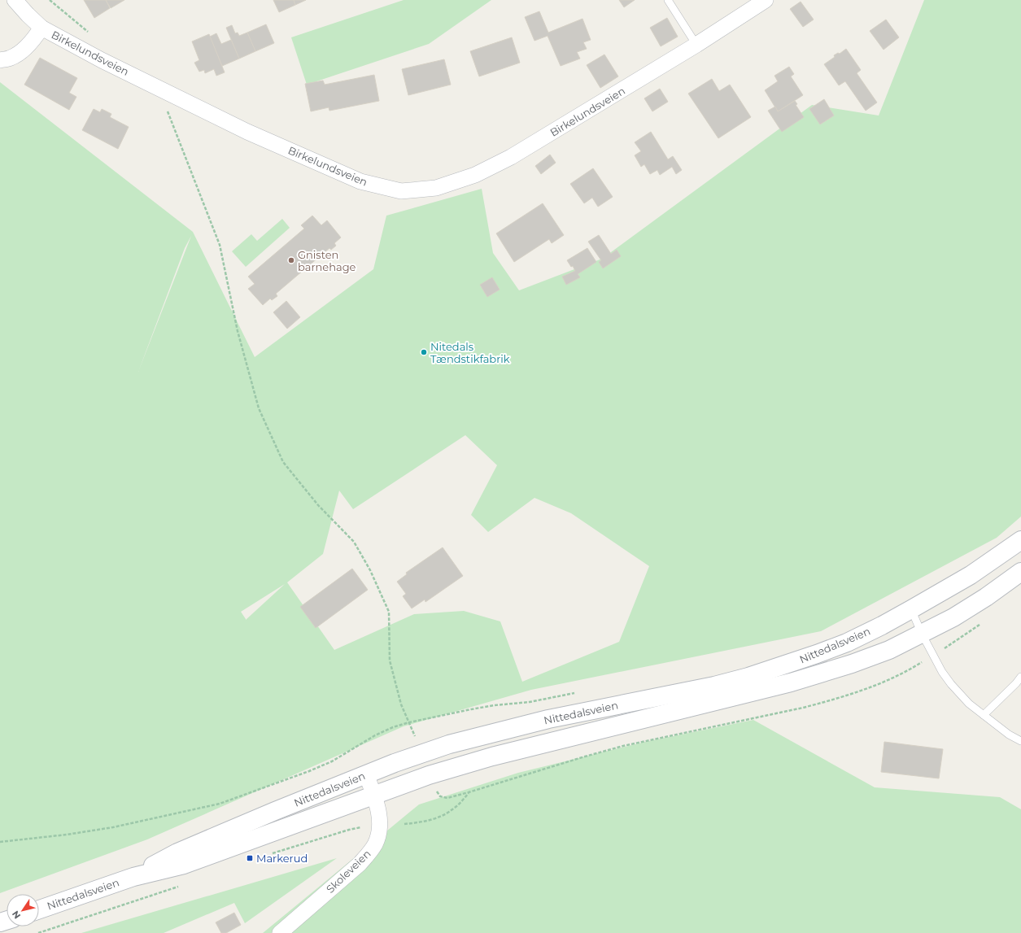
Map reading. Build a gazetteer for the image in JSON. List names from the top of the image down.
{
  "streets": {
    "main road": ["Nittedalsveien"],
    "street": ["Birkelundsveien", "Skoleveien"]
  },
  "crossings": [
    ["Nittedalsveien", "Skoleveien"]
  ],
  "places": {
    "other": ["Gnisten barnehage", "Nitedals Tændstikfabrik"],
    "transit": ["Markerud"]
  },
  "north": "bottom left"
}
